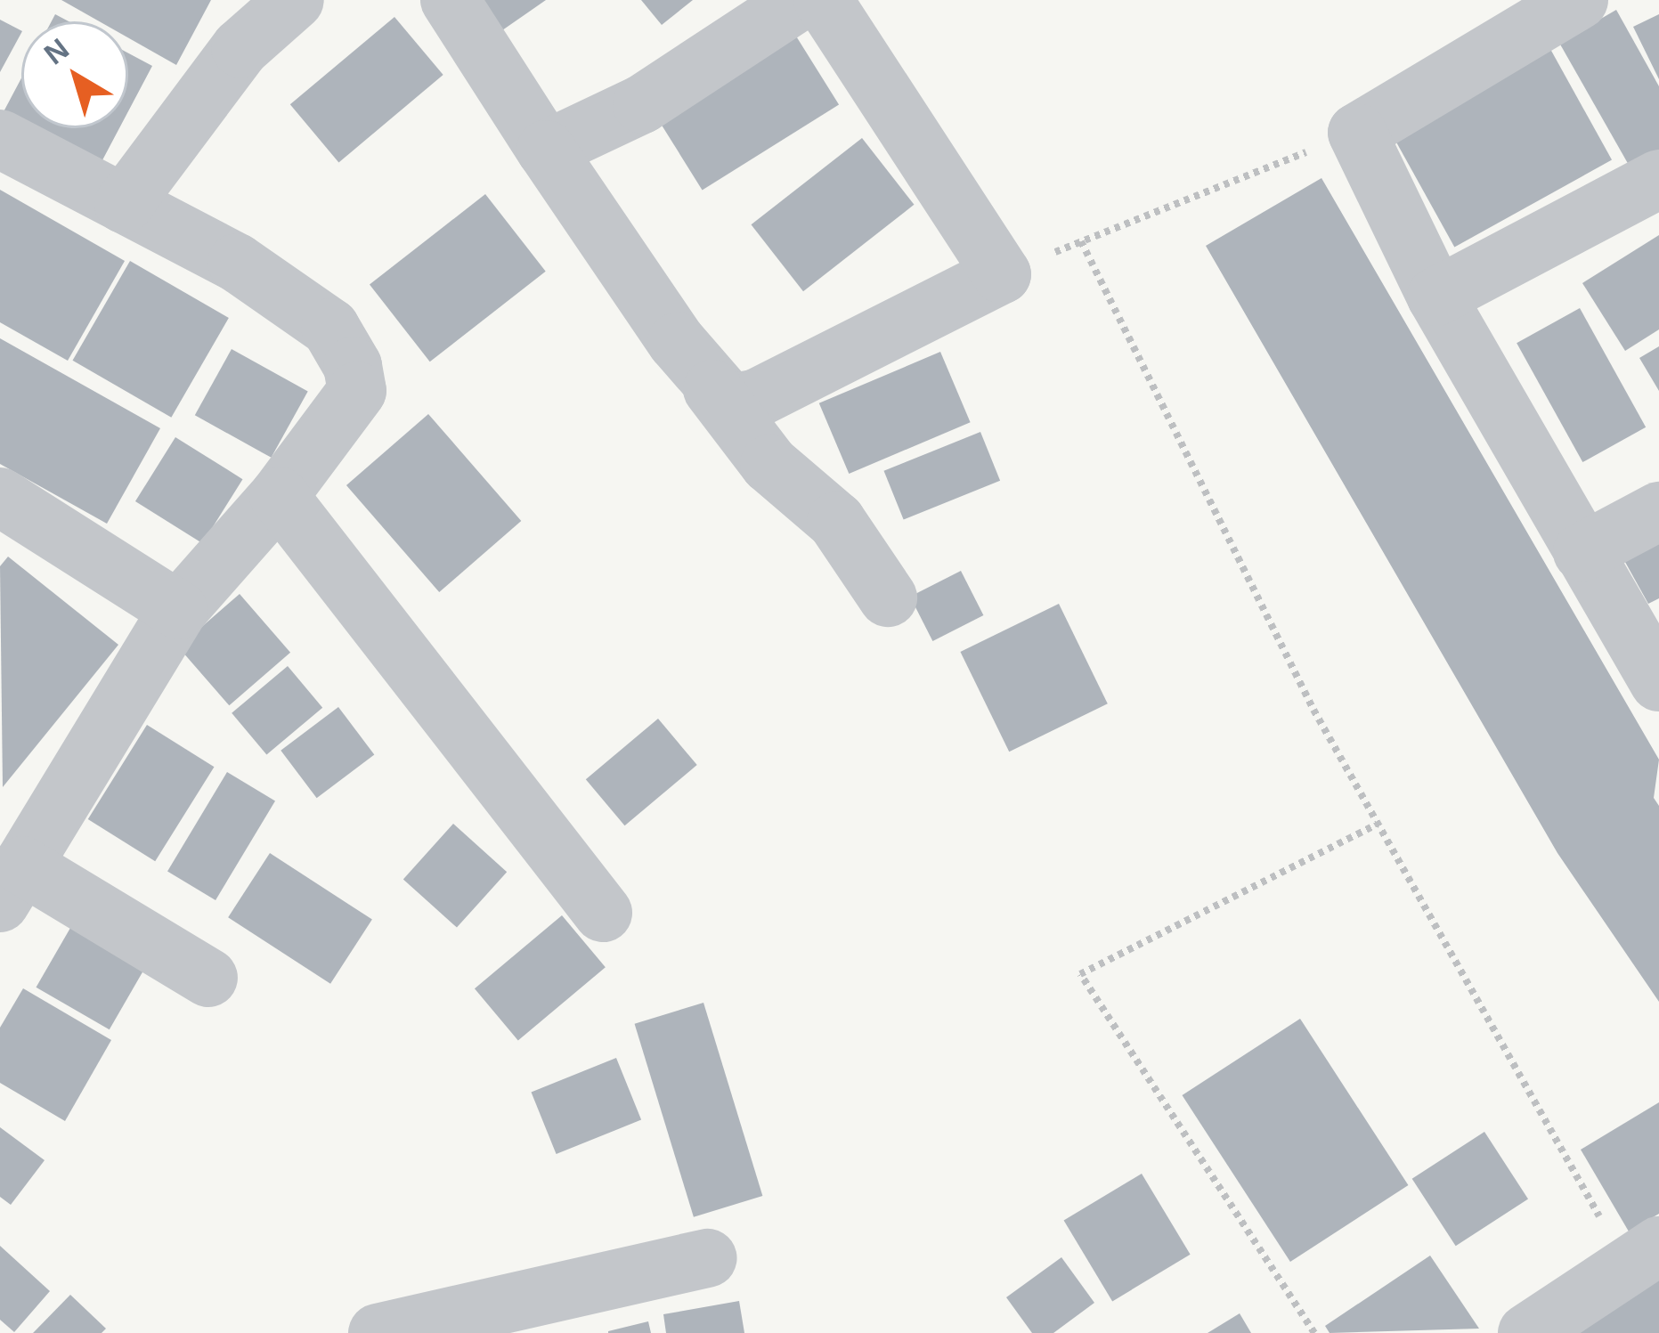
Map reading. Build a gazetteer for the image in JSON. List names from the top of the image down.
{
  "north": "top left"
}
